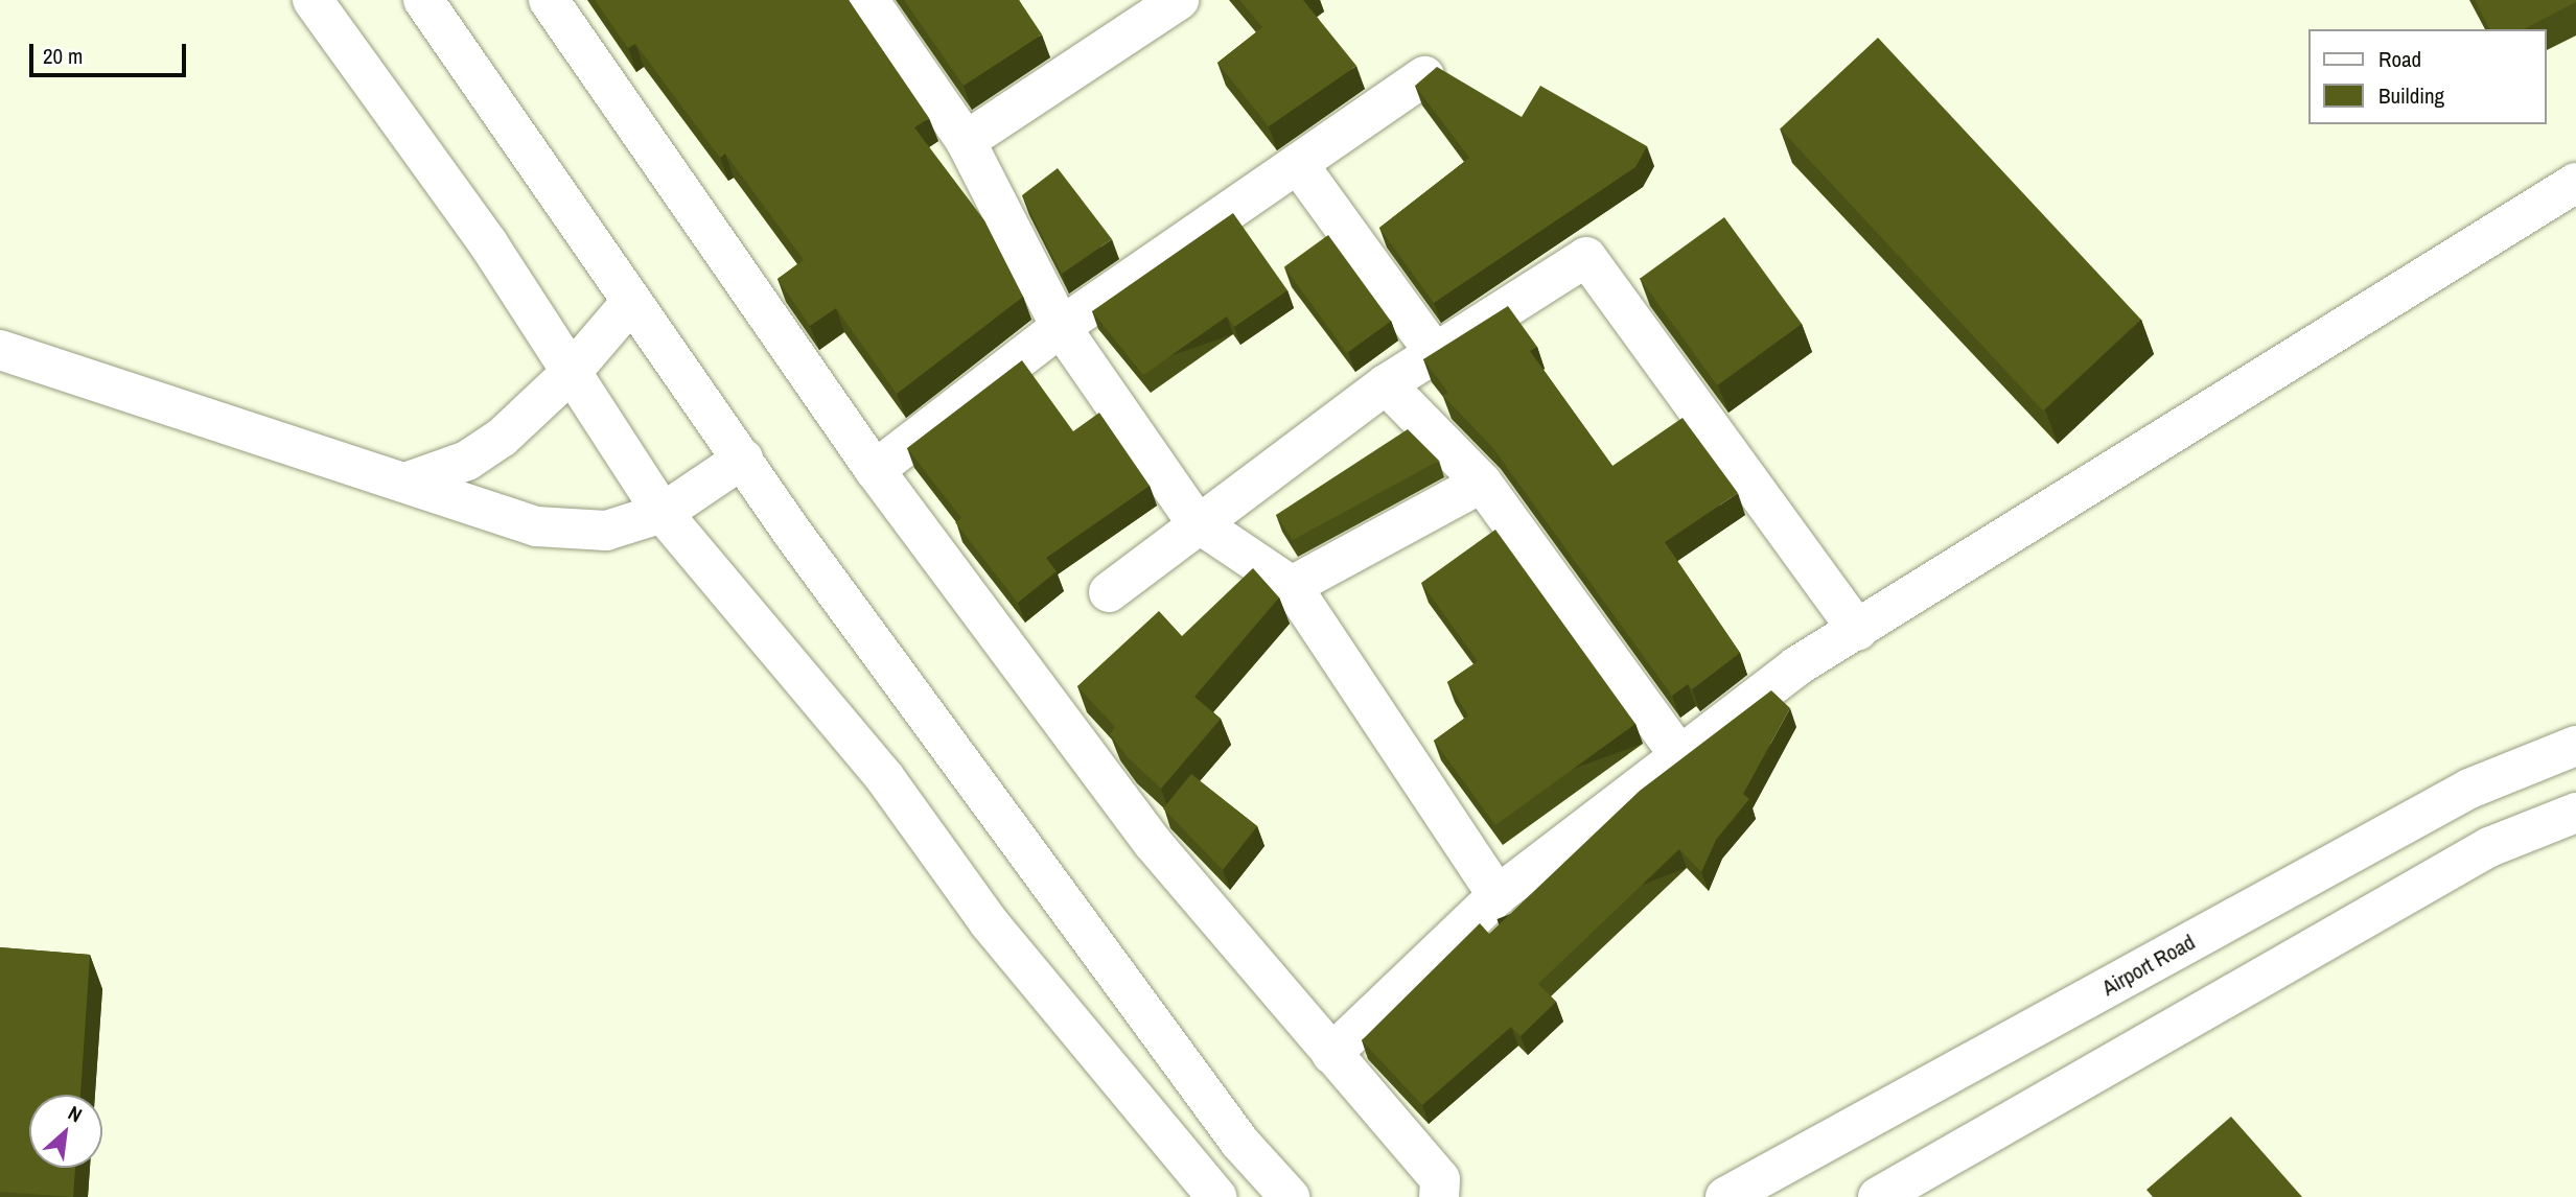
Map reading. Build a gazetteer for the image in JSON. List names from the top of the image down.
{
  "streets": {
    "street": ["Airport Road"]
  },
  "legend": ["Road", "Building"],
  "scale_bar": "20 m",
  "north": "top right"
}
